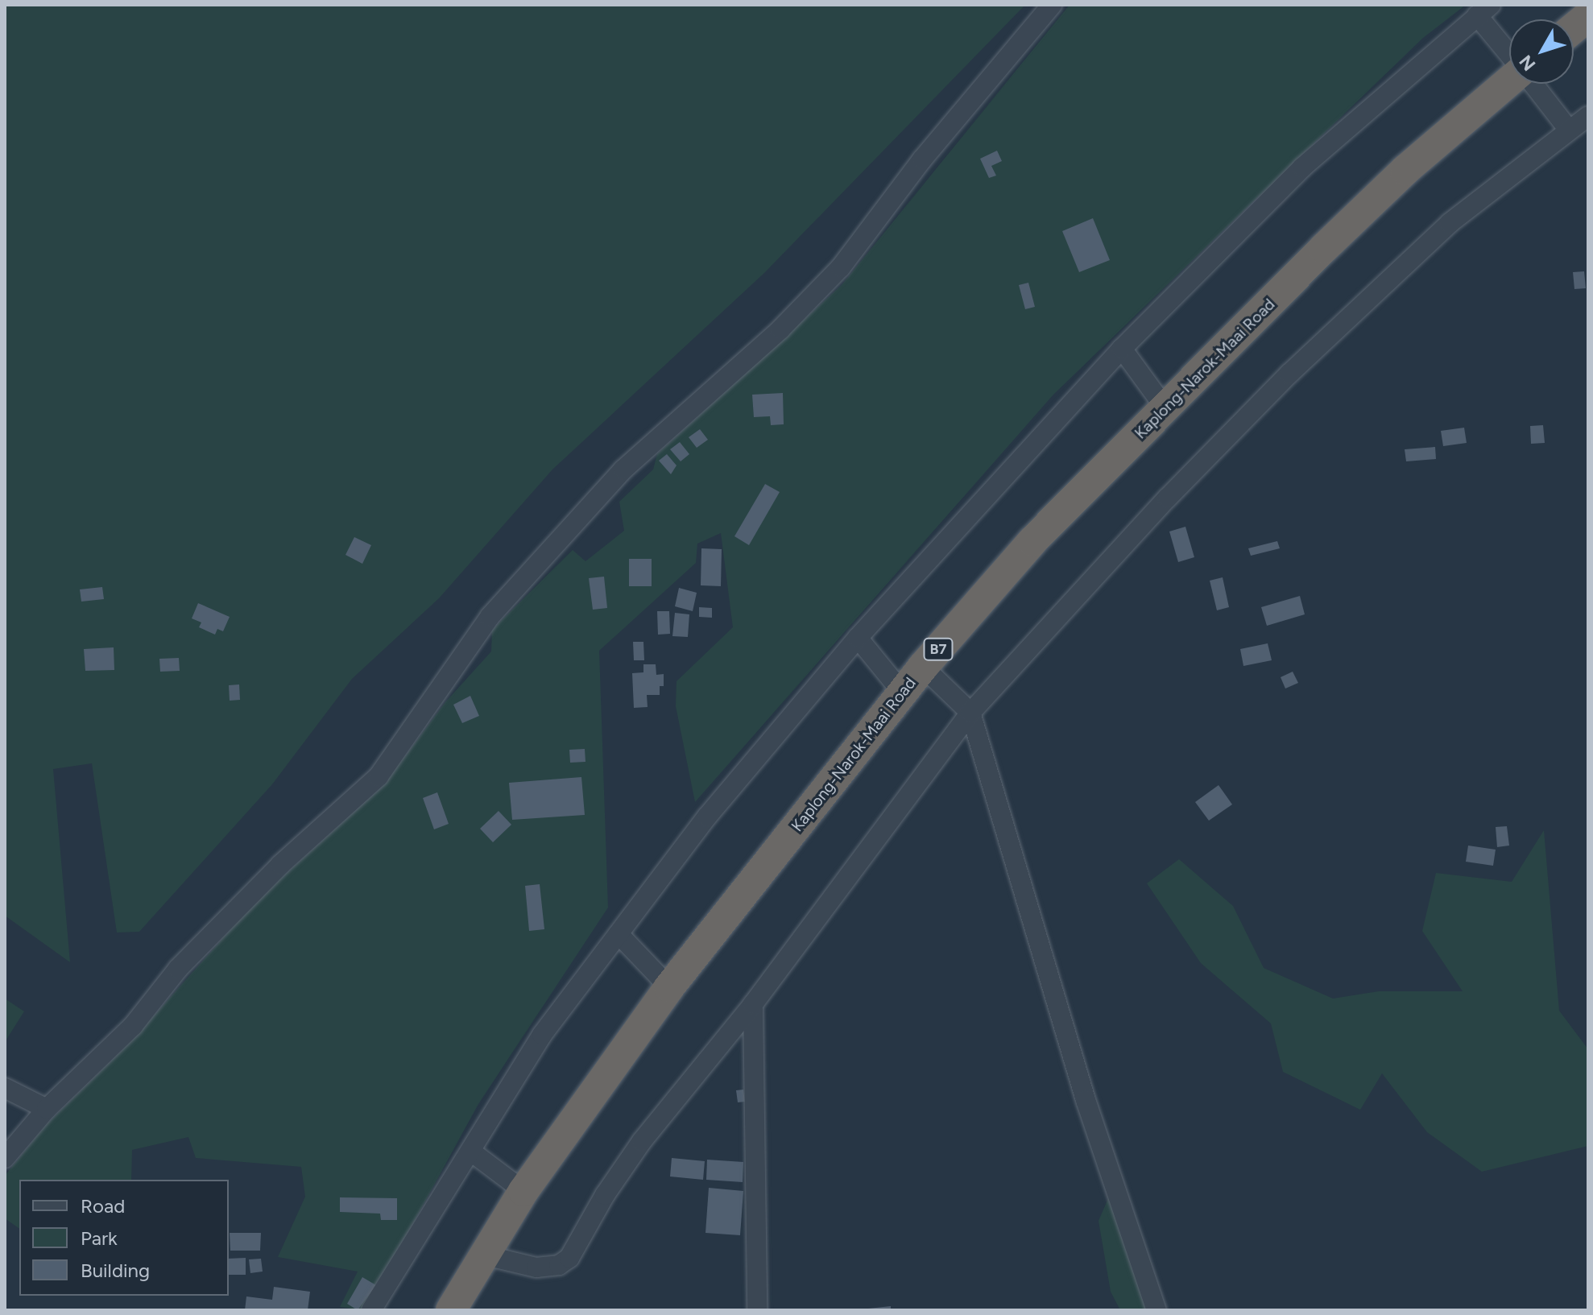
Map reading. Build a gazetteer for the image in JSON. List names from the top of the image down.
{
  "streets": {
    "highway": ["Kaplong-Narok-Maai Road", "B7"]
  },
  "legend": ["Road", "Park", "Building"],
  "north": "bottom left"
}
